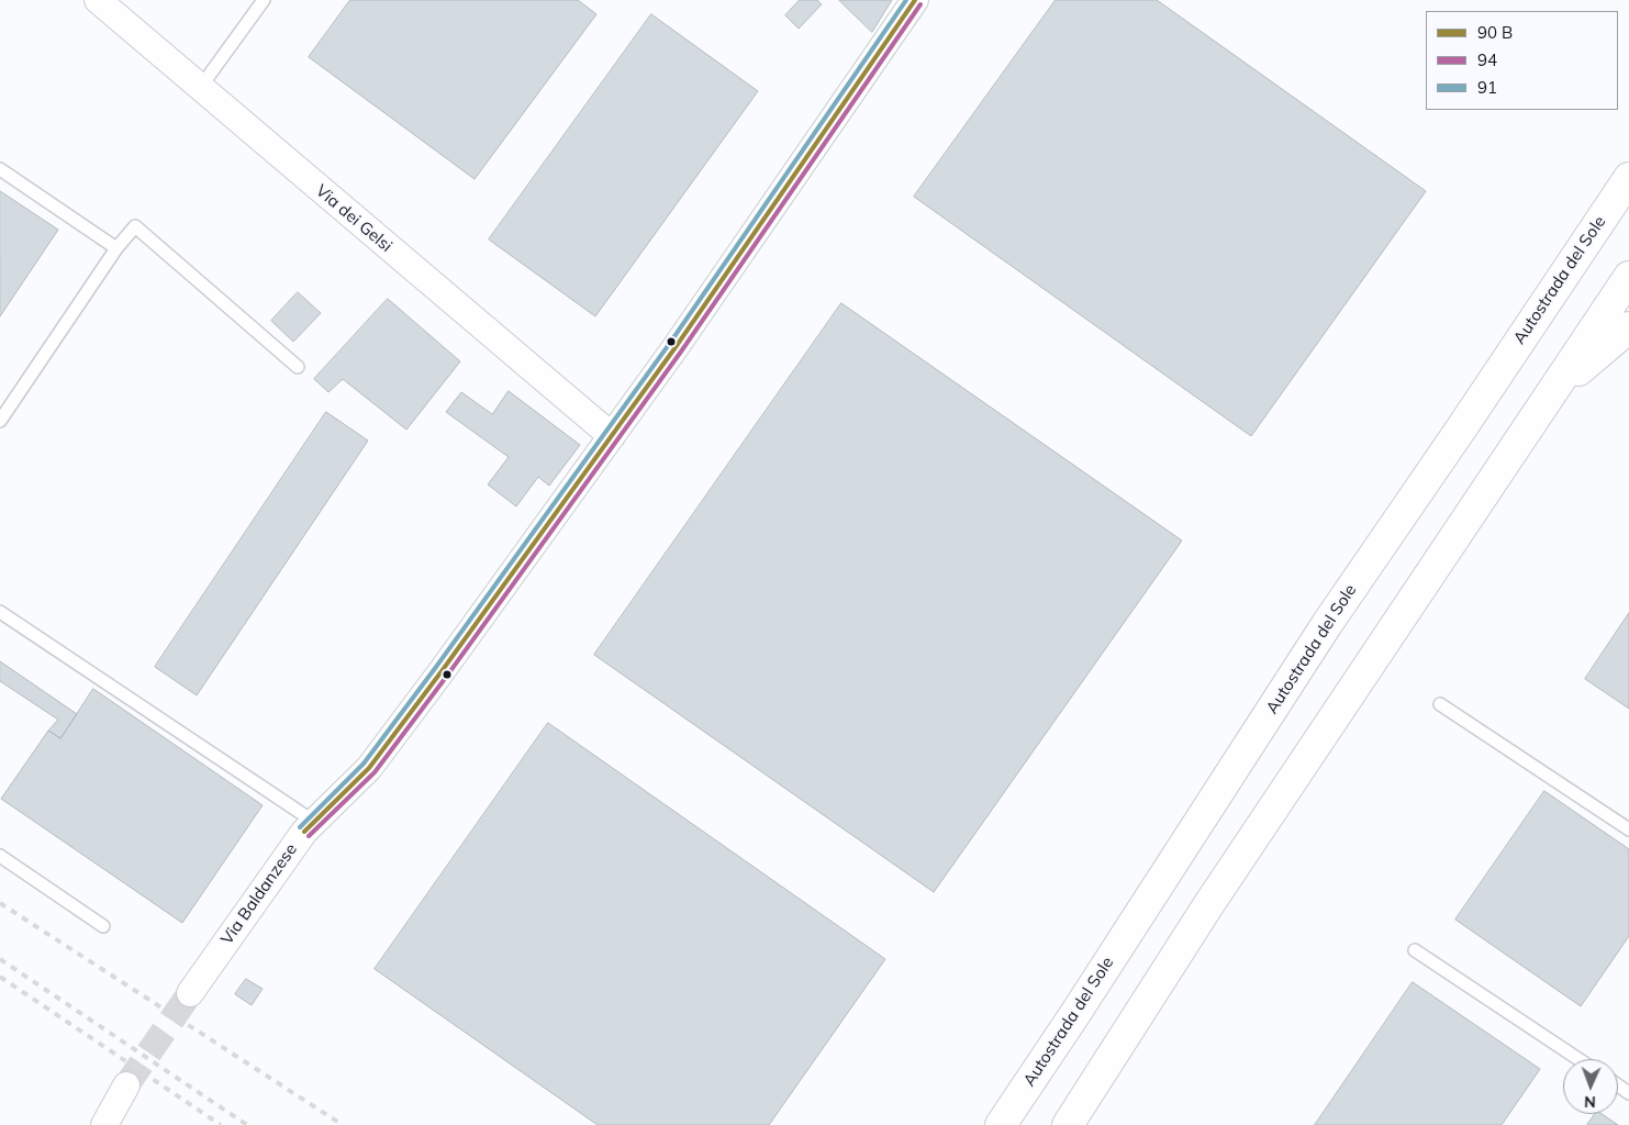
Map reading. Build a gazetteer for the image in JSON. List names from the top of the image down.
{
  "streets": {
    "highway": ["Autostrada del Sole"],
    "street": ["Via dei Gelsi", "Via Baldanzese"]
  },
  "crossings": [
    ["Via dei Gelsi", "Via Baldanzese"]
  ],
  "lines": ["transit line 91", "transit line 94"],
  "legend": ["90 B", "94", "91"],
  "north": "bottom"
}
